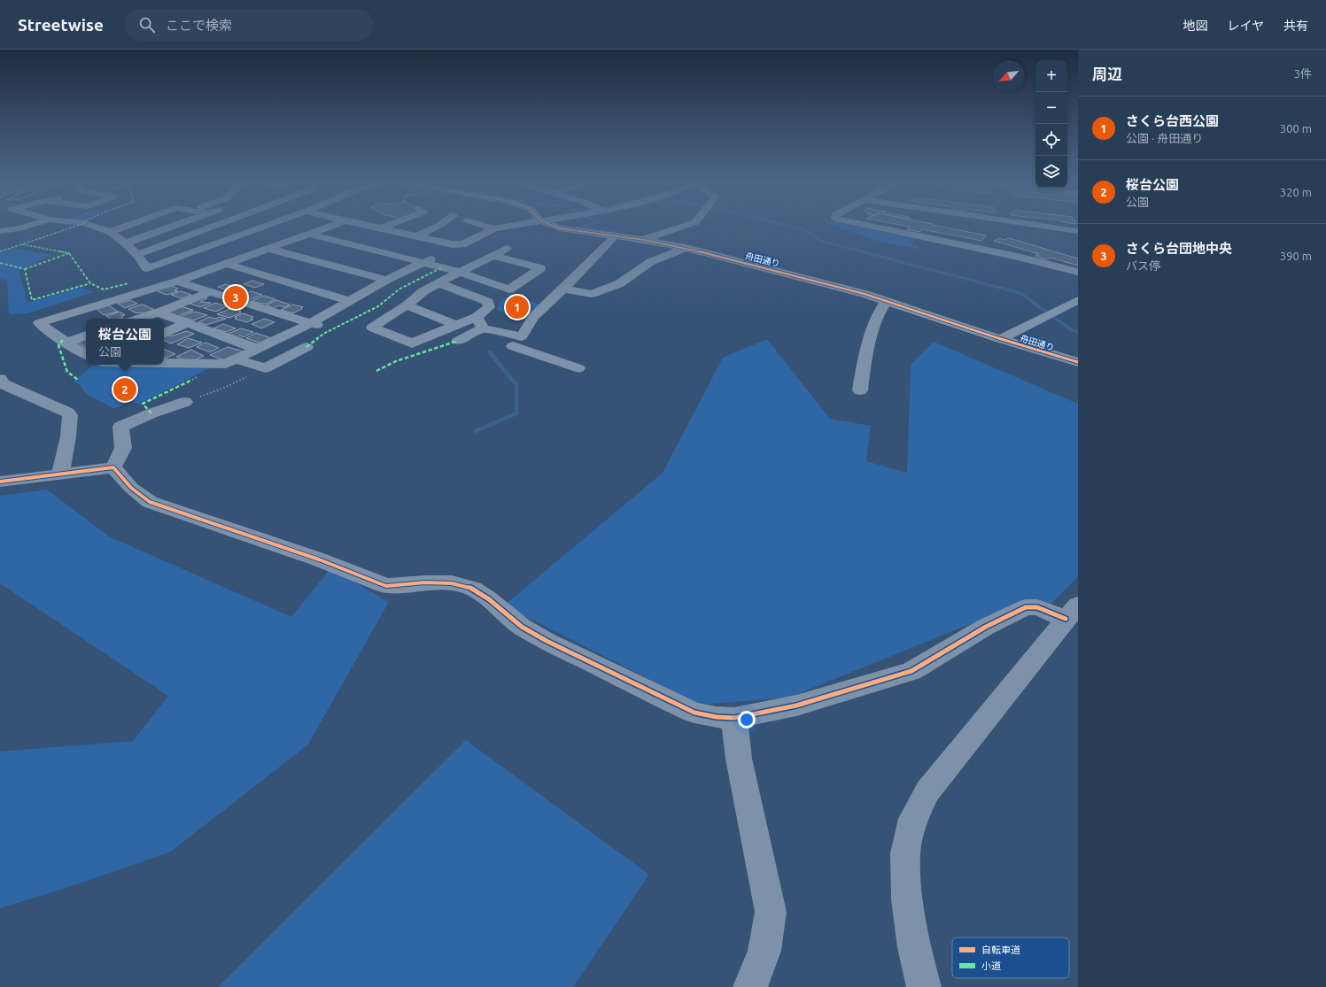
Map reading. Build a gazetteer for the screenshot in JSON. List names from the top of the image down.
{
  "streets": {
    "street": ["舟田通り"]
  },
  "legend": ["自転車道", "小道"],
  "north": "bottom left",
  "page": {
    "header": "Streetwise",
    "search": "ここで検索",
    "nav": ["地図", "レイヤ", "共有"],
    "heading": ["周辺", "3件"],
    "map_buttons": ["+", "−"],
    "list": [
      {
        "mark": "1",
        "name": "さくら台西公園",
        "note": "公園 · 舟田通り",
        "value": "300 m"
      },
      {
        "mark": "2",
        "name": "桜台公園",
        "note": "公園",
        "value": "320 m"
      },
      {
        "mark": "3",
        "name": "さくら台団地中央",
        "note": "バス停",
        "value": "390 m"
      }
    ],
    "pins": ["3", "1", "2"],
    "popup": ["桜台公園", "公園"]
  }
}
